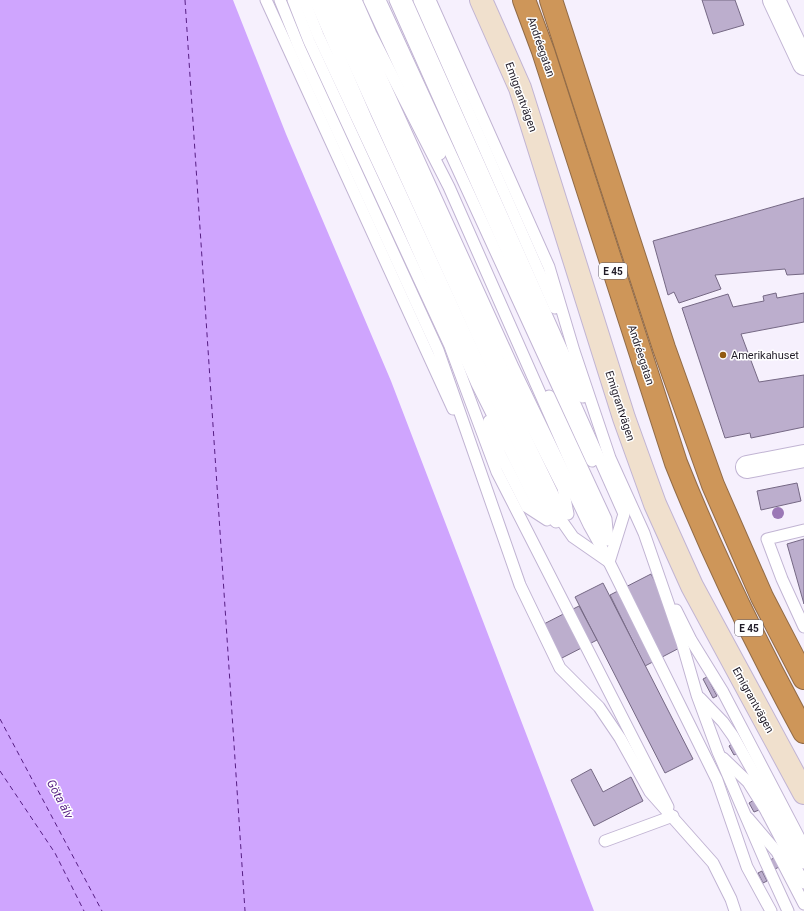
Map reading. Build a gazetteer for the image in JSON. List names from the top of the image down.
{
  "streets": {
    "highway": ["Andréegatan", "E 45"],
    "street": ["Emigrantvägen"]
  },
  "water": ["Göta älv"],
  "places": ["Amerikahuset"]
}
